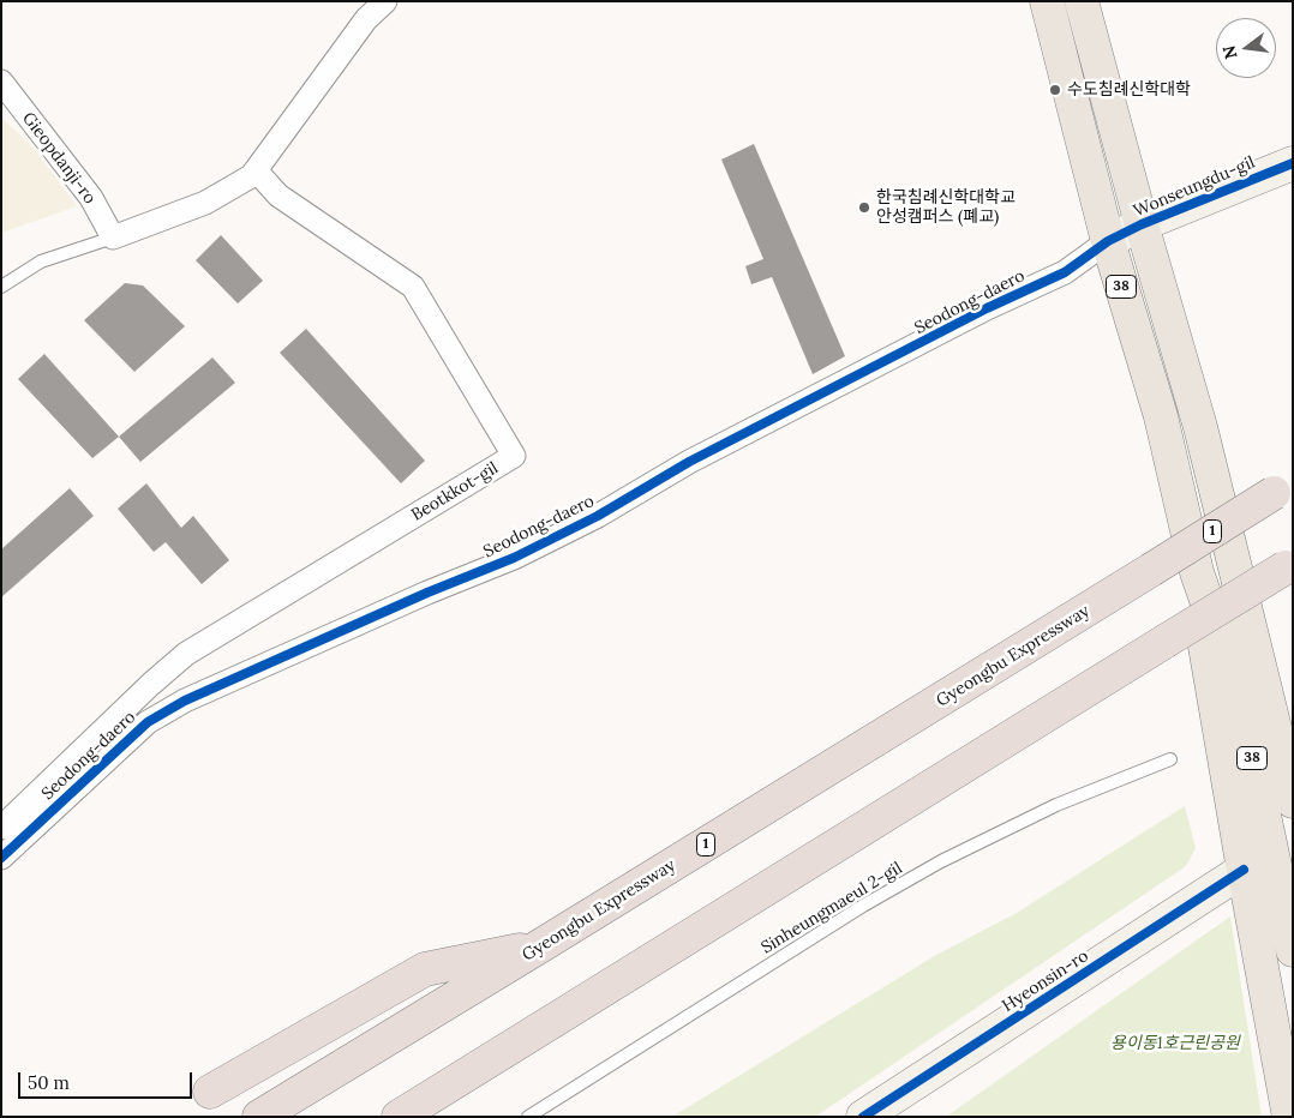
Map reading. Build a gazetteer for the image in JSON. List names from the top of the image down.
{
  "streets": {
    "highway": ["1", "Gyeongbu Expressway"],
    "main road": ["38"],
    "street": [
      "Gieopdanji-ro",
      "Wonseungdu-gil",
      "Seodong-daero",
      "Beotkkot-gil",
      "Hyeonsin-ro"
    ],
    "lane": ["Sinheungmaeul 2-gil"]
  },
  "crossings": [
    ["Wonseungdu-gil", "38"],
    ["Wonseungdu-gil", "Seodong-daero"],
    ["38", "Seodong-daero"]
  ],
  "parks": ["용이동1호근린공원"],
  "places": ["수도침례신학대학", "한국침례신학대학교 안성캠퍼스 (폐교)"],
  "scale_bar": "50 m",
  "north": "left"
}
